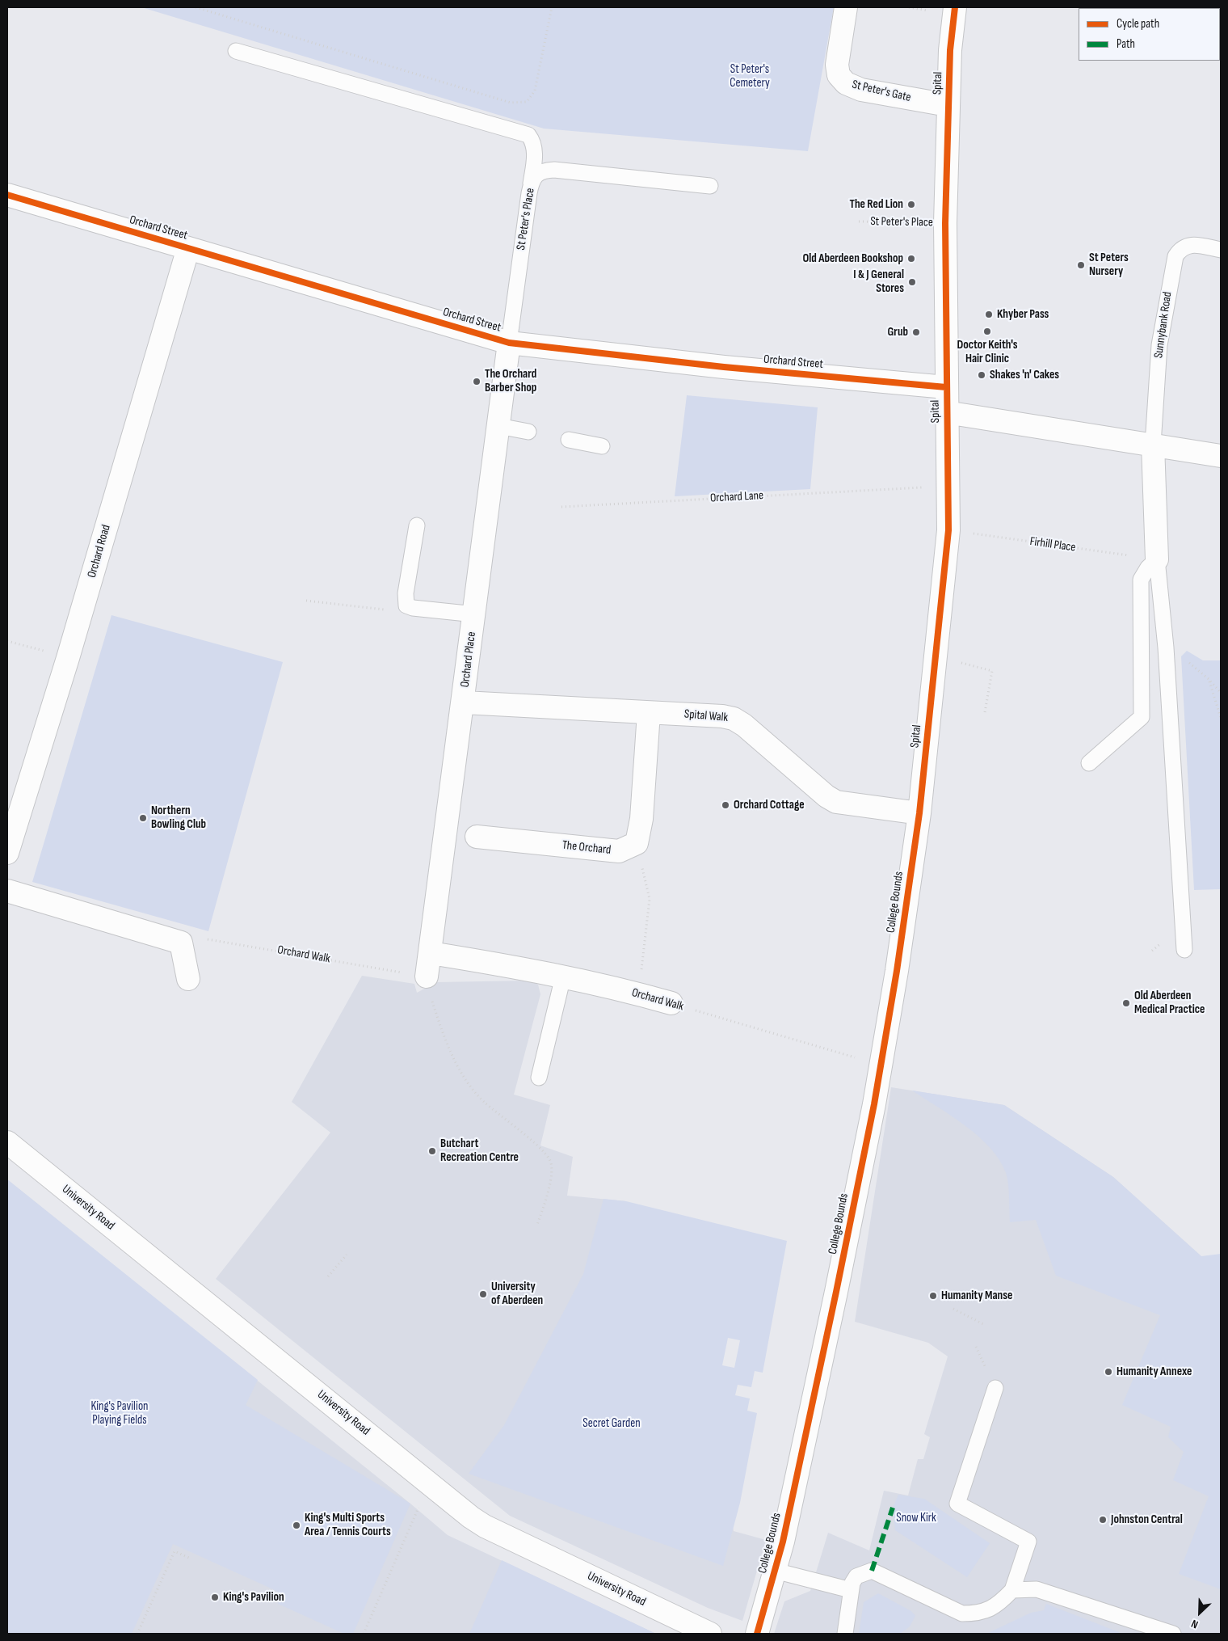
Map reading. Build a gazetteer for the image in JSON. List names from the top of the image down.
{
  "streets": {
    "street": [
      "Spital",
      "St Peter's Gate",
      "Orchard Street",
      "Sunnybank Road",
      "Orchard Road",
      "Orchard Place",
      "Spital Walk",
      "The Orchard",
      "College Bounds",
      "Orchard Walk",
      "University Road"
    ],
    "lane": ["St Peter's Place"],
    "path": ["Orchard Lane", "Firhill Place"]
  },
  "crossings": [
    ["Spital", "St Peter's Gate"],
    ["Spital", "St Peter's Place"],
    ["Spital", "Orchard Street"],
    ["Spital", "Firhill Place"],
    ["Spital", "Spital Walk"],
    ["Spital", "College Bounds"],
    ["St Peter's Place", "Orchard Street"],
    ["St Peter's Place", "Orchard Place"],
    ["Orchard Street", "Orchard Road"],
    ["Orchard Street", "Orchard Place"],
    ["Sunnybank Road", "Firhill Place"],
    ["Orchard Place", "Spital Walk"],
    ["Orchard Place", "Orchard Walk"],
    ["Spital Walk", "College Bounds"],
    ["College Bounds", "Orchard Walk"]
  ],
  "parks": [
    "St Peter's Cemetery",
    "King's Pavilion Playing Fields",
    "Secret Garden",
    "Snow Kirk"
  ],
  "places": [
    "The Red Lion",
    "Old Aberdeen Bookshop",
    "St Peters Nursery",
    "I & J General Stores",
    "Khyber Pass",
    "Doctor Keith's Hair Clinic",
    "Grub",
    "Shakes 'n' Cakes",
    "The Orchard Barber Shop",
    "Orchard Cottage",
    "Northern Bowling Club",
    "Old Aberdeen Medical Practice",
    "Butchart Recreation Centre",
    "University of Aberdeen",
    "Humanity Manse",
    "Humanity Annexe",
    "Johnston Central",
    "King's Multi Sports Area / Tennis Courts",
    "King's Pavilion"
  ],
  "legend": ["Cycle path", "Path"],
  "north": "bottom left"
}
